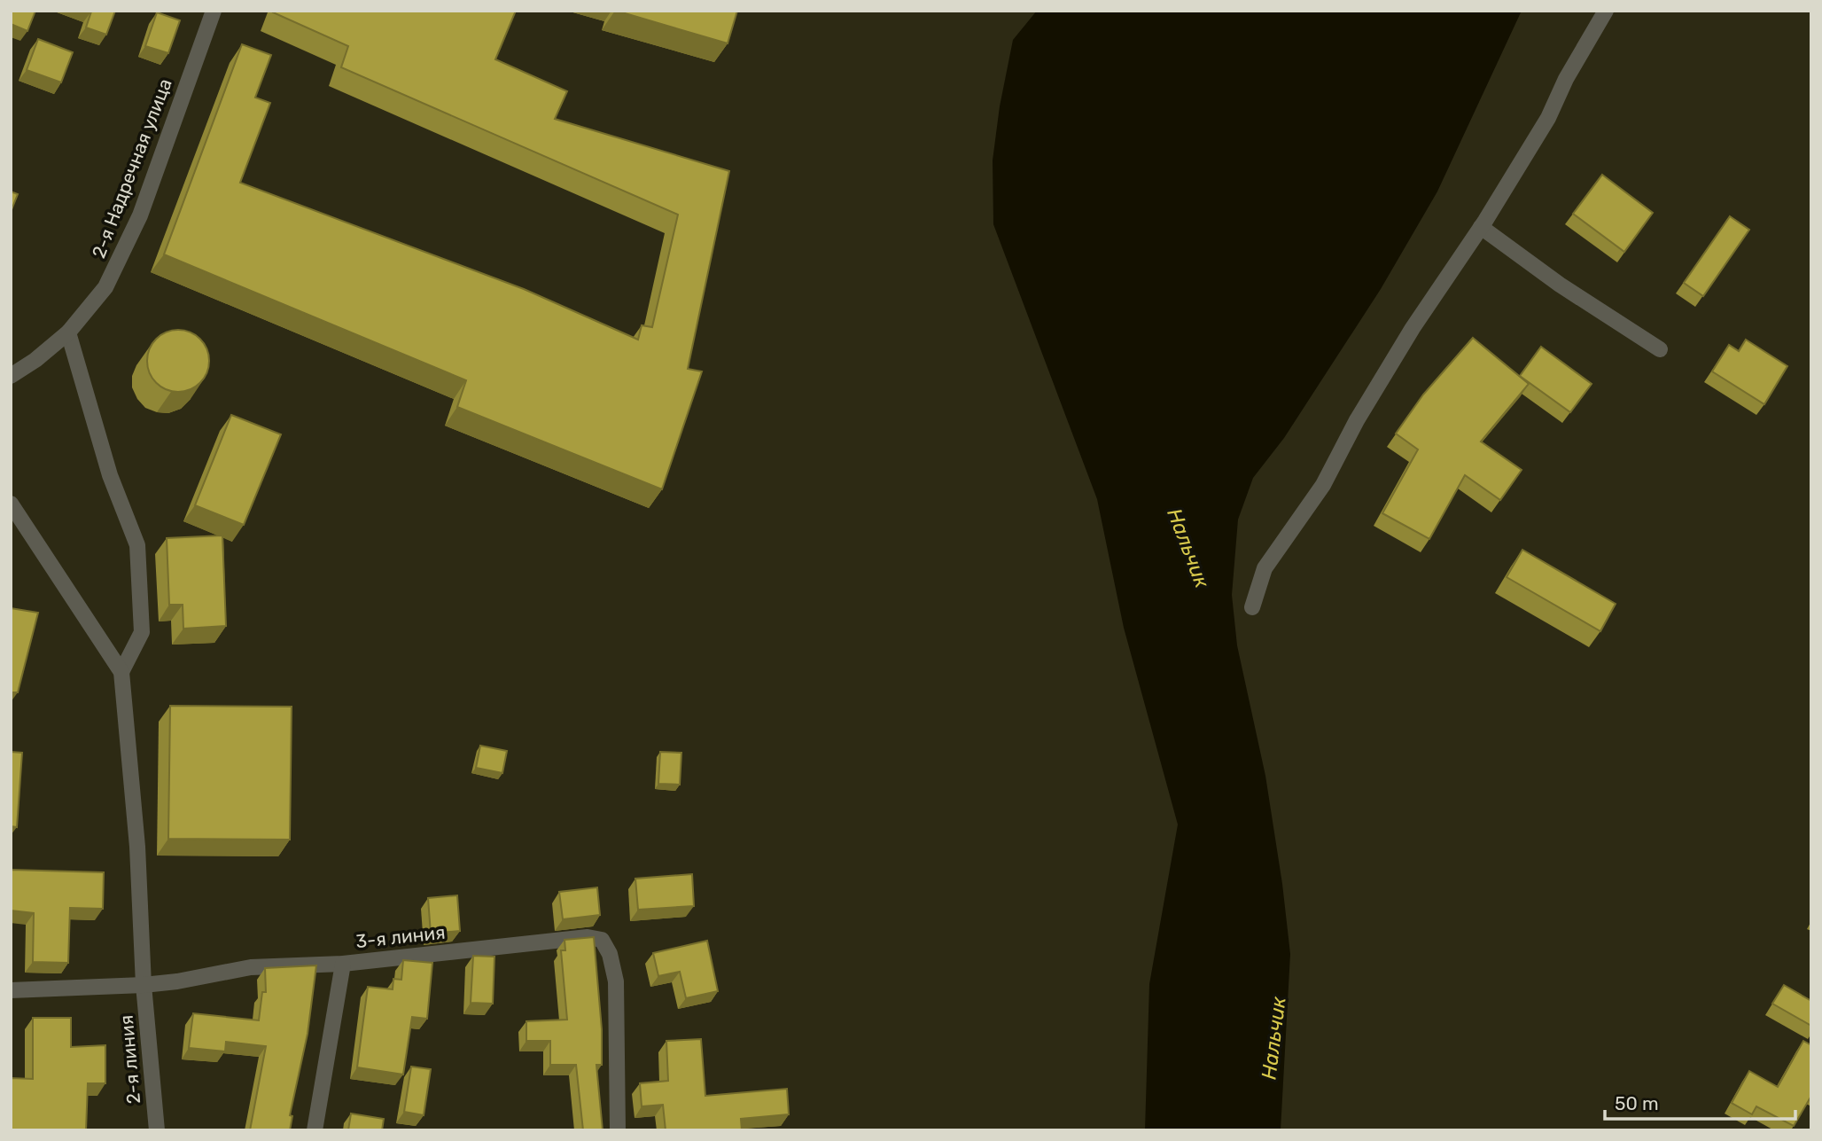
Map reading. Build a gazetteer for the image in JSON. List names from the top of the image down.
{
  "streets": {
    "street": ["2-я Надречная улица", "3-я линия", "2-я линия"]
  },
  "crossings": [
    ["3-я линия", "2-я линия"]
  ],
  "water": ["Нальчик"],
  "scale_bar": "50 m"
}
